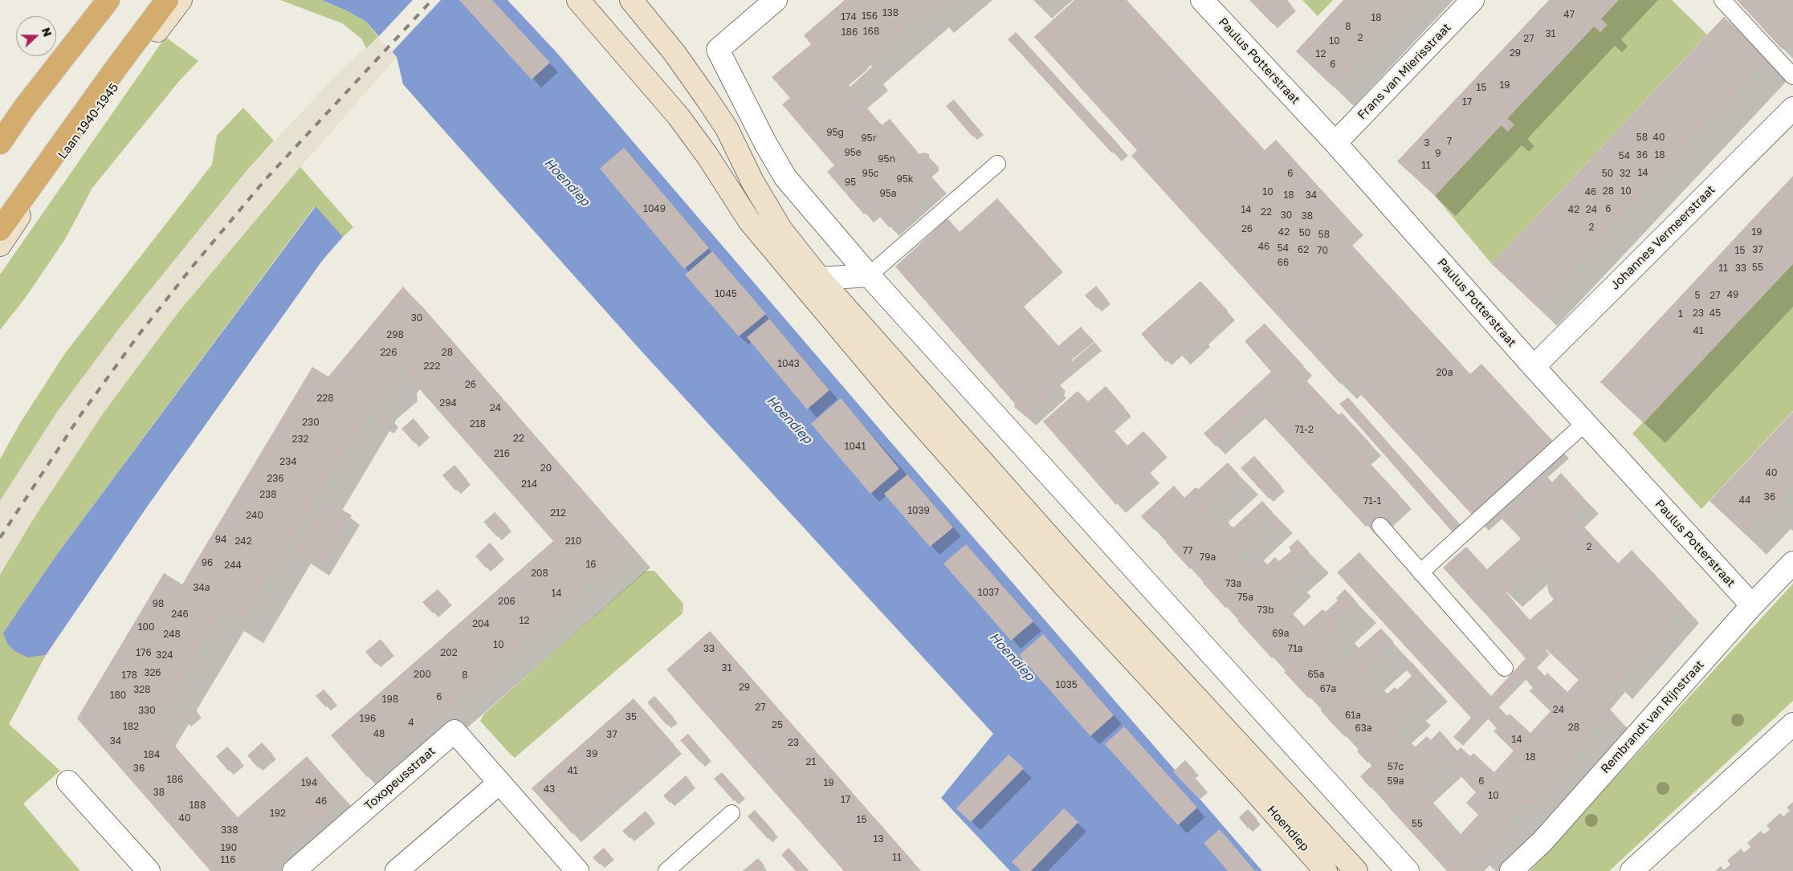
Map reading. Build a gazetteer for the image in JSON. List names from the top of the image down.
{
  "streets": {
    "highway": ["Laan 1940-1945"],
    "main road": ["Hoendiep"],
    "street": [
      "Paulus Potterstraat",
      "Frans van Mierisstraat",
      "Johannes Vermeerstraat",
      "Rembrandt van Rijnstraat",
      "Toxopeusstraat"
    ]
  },
  "crossings": [
    ["Paulus Potterstraat", "Frans van Mierisstraat"],
    ["Paulus Potterstraat", "Johannes Vermeerstraat"],
    ["Paulus Potterstraat", "Rembrandt van Rijnstraat"]
  ],
  "water": ["Hoendiep"],
  "house_numbers": [
    "138",
    "47",
    "156",
    "174",
    "18",
    "8",
    "168",
    "186",
    "31",
    "2",
    "27",
    "10",
    "29",
    "12",
    "6",
    "19",
    "15",
    "17",
    "95g",
    "58",
    "40",
    "95r",
    "7",
    "3",
    "95e",
    "9",
    "36",
    "18",
    "54",
    "95n",
    "11",
    "14",
    "95c",
    "6",
    "50",
    "32",
    "95k",
    "95",
    "28",
    "10",
    "10",
    "46",
    "95a",
    "18",
    "34",
    "1049",
    "6",
    "14",
    "42",
    "24",
    "22",
    "30",
    "38",
    "2",
    "26",
    "42",
    "19",
    "50",
    "58",
    "46",
    "54",
    "62",
    "37",
    "70",
    "15",
    "66",
    "55",
    "11",
    "33",
    "1045",
    "49",
    "5",
    "27",
    "23",
    "45",
    "1",
    "30",
    "41",
    "298",
    "226",
    "28",
    "1043",
    "222",
    "20a",
    "26",
    "228",
    "294",
    "24",
    "230",
    "218",
    "71-2",
    "22",
    "232",
    "1041",
    "216",
    "234",
    "20",
    "40",
    "236",
    "214",
    "238",
    "36",
    "44",
    "71-1",
    "1039",
    "212",
    "240",
    "94",
    "242",
    "210",
    "2",
    "77",
    "79a",
    "96",
    "16",
    "244",
    "208",
    "73a",
    "34a",
    "1037",
    "14",
    "75a",
    "206",
    "98",
    "73b",
    "246",
    "12",
    "204",
    "100",
    "69a",
    "248",
    "10",
    "33",
    "71a",
    "176",
    "202",
    "324",
    "31",
    "326",
    "200",
    "65a",
    "178",
    "8",
    "1035",
    "29",
    "67a",
    "328",
    "180",
    "6",
    "198",
    "27",
    "24",
    "330",
    "61a",
    "35",
    "196",
    "4",
    "25",
    "182",
    "28",
    "63a",
    "48",
    "37",
    "14",
    "34",
    "23",
    "39",
    "184",
    "18",
    "21",
    "57c",
    "36",
    "41",
    "186",
    "59a",
    "6",
    "194",
    "19",
    "43",
    "38",
    "10",
    "17",
    "46",
    "188",
    "192",
    "40",
    "15",
    "55",
    "338",
    "13",
    "190",
    "11",
    "116"
  ],
  "north": "right"
}
